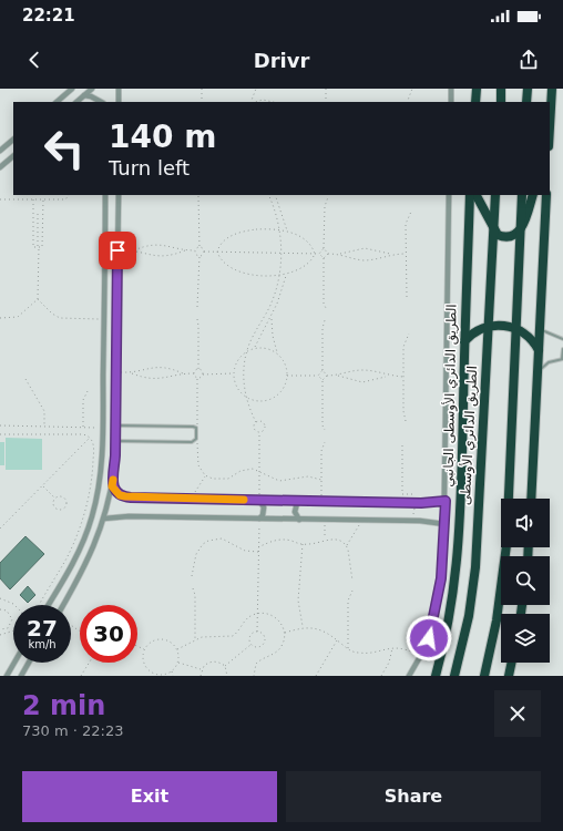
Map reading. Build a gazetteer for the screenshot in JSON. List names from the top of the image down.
{
  "streets": {
    "highway": ["الطريق الدائري الأوسطى الجانبي", "الطريق الدائري الأوسطى"]
  },
  "page": {
    "status": "22:21",
    "header": "Drivr",
    "turn": ["140 m", "Turn left"],
    "speed": "27 km/h",
    "limit": "30",
    "heading": ["2 min", "730 m · 22:23"],
    "buttons": ["Exit", "Share"]
  }
}
